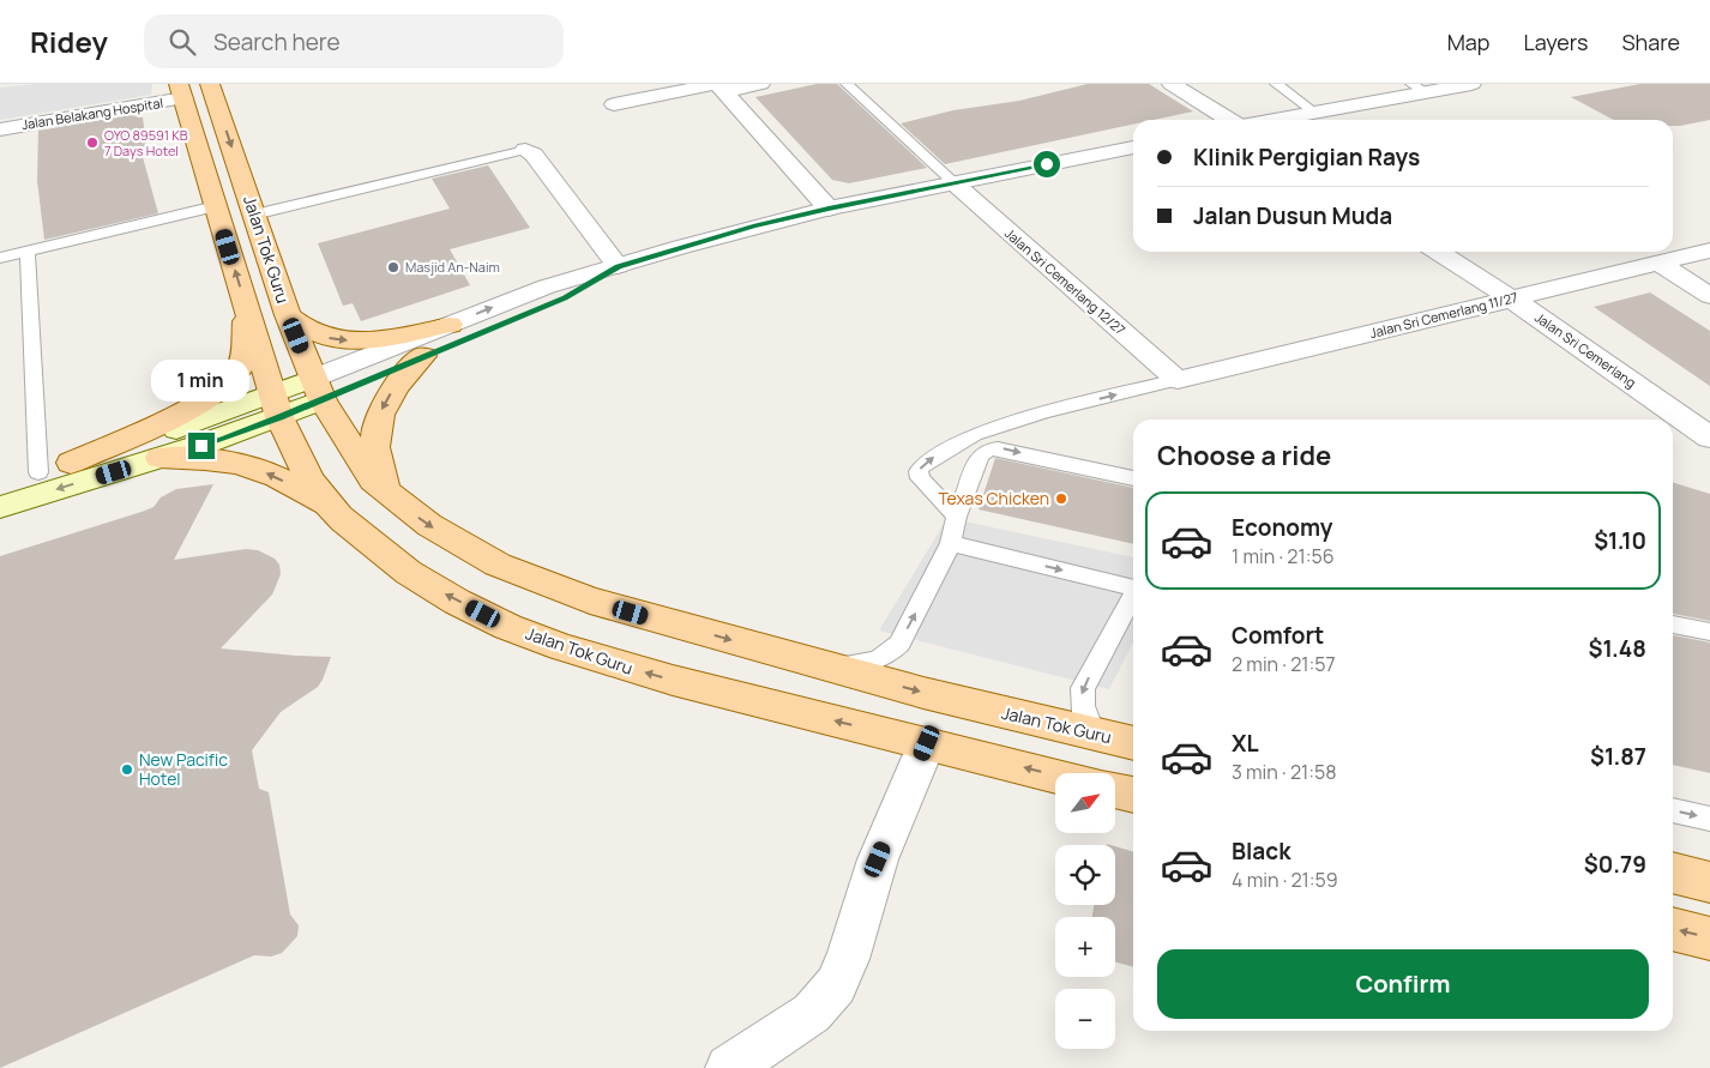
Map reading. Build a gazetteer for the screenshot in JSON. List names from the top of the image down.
{
  "streets": {
    "main road": ["Jalan Tok Guru"],
    "street": [
      "Jalan Belakang Hospital",
      "Jalan Sri Cemerlang 12/27",
      "Jalan Sri Cemerlang 11/27",
      "Jalan Sri Cemerlang"
    ]
  },
  "crossings": [
    ["Jalan Belakang Hospital", "Jalan Tok Guru"],
    ["Jalan Sri Cemerlang 12/27", "Jalan Sri Cemerlang 11/27"],
    ["Jalan Sri Cemerlang 11/27", "Jalan Sri Cemerlang"]
  ],
  "places": [
    "OYO 89591 KB 7 Days Hotel",
    "Masjid An-Naim",
    "Texas Chicken",
    "New Pacific Hotel"
  ],
  "north": "top right",
  "page": {
    "header": "Ridey",
    "search": "Search here",
    "nav": ["Map", "Layers", "Share"],
    "banner": ["Klinik Pergigian Rays", "Jalan Dusun Muda"],
    "bubble": "1 min",
    "heading": "Choose a ride",
    "list": [
      {
        "name": "Economy",
        "note": "1 min · 21:56",
        "value": "$1.10"
      },
      {
        "name": "Comfort",
        "note": "2 min · 21:57",
        "value": "$1.48"
      },
      {
        "name": "XL",
        "note": "3 min · 21:58",
        "value": "$1.87"
      },
      {
        "name": "Black",
        "note": "4 min · 21:59",
        "value": "$0.79"
      }
    ],
    "map_buttons": ["+", "−"],
    "buttons": "Confirm"
  }
}
